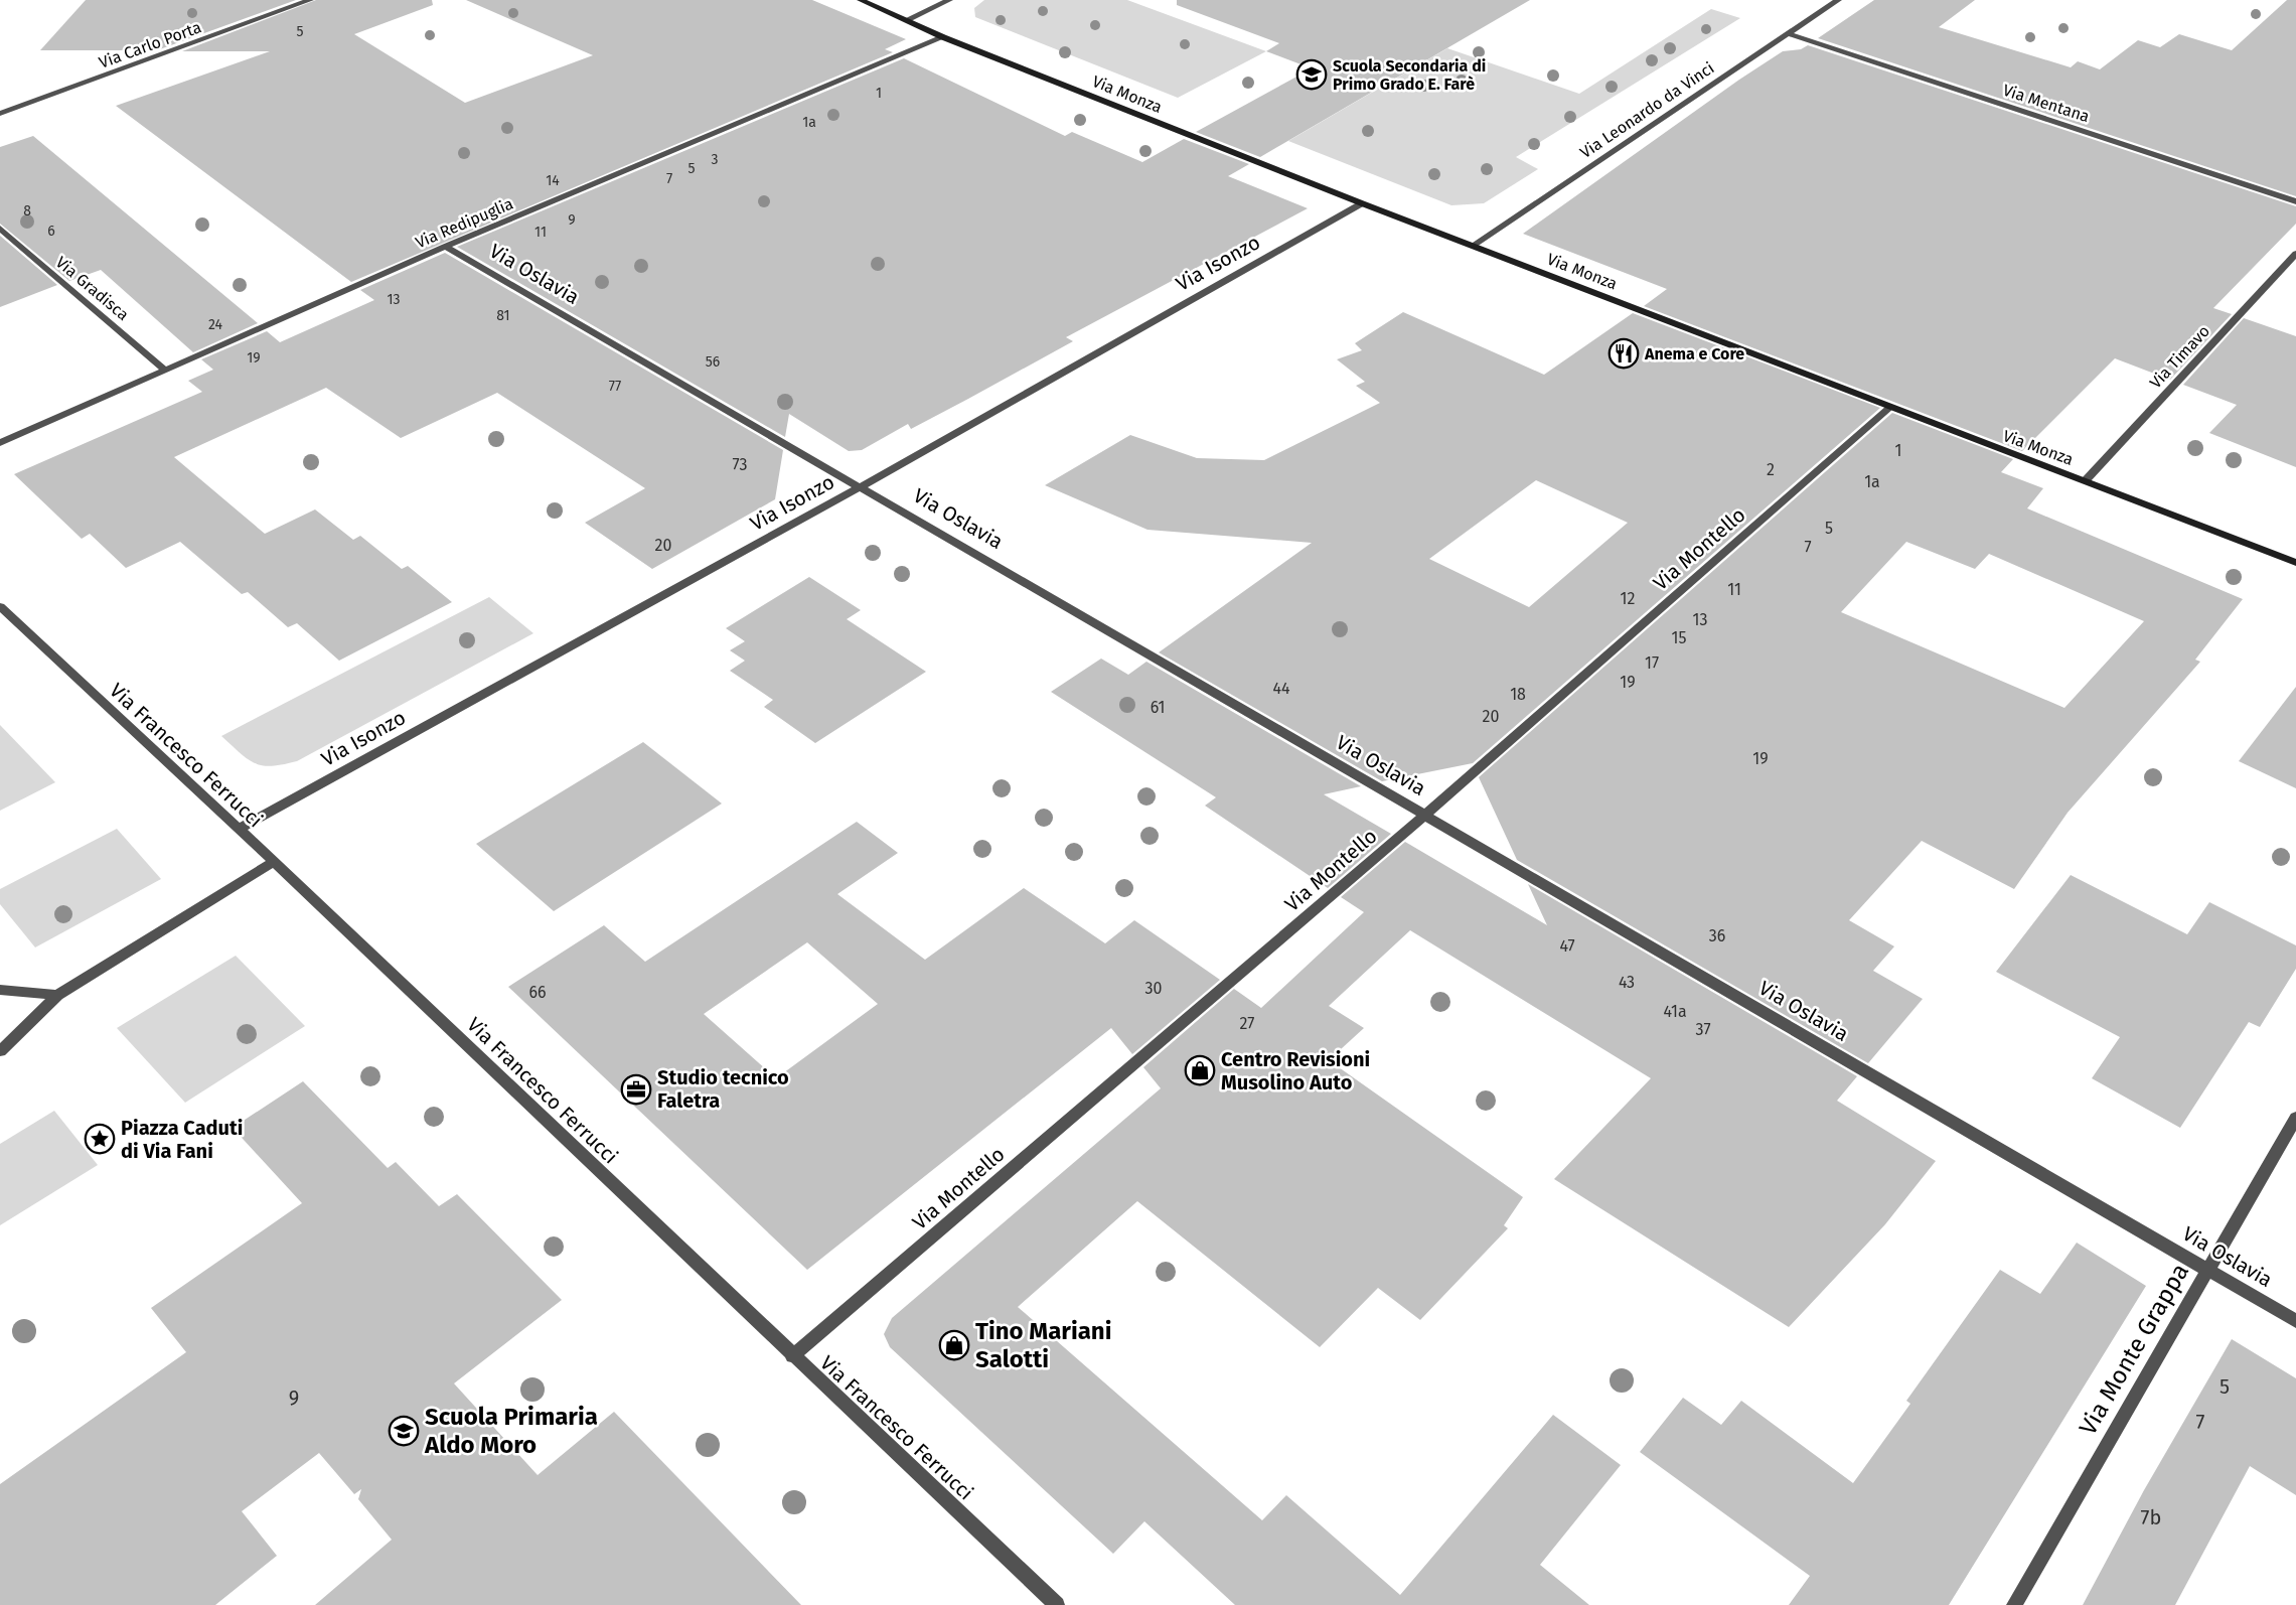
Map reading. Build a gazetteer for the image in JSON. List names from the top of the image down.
{
  "streets": {
    "street": [
      "Via Carlo Porta",
      "Via Monza",
      "Via Mentana",
      "Via Leonardo da Vinci",
      "Via Redipuglia",
      "Via Isonzo",
      "Via Oslavia",
      "Via Gradisca",
      "Via Timavo",
      "Via Montello",
      "Via Francesco Ferrucci",
      "Via Monte Grappa"
    ]
  },
  "crossings": [
    ["Via Monza", "Via Leonardo da Vinci"],
    ["Via Monza", "Via Redipuglia"],
    ["Via Monza", "Via Isonzo"],
    ["Via Monza", "Via Timavo"],
    ["Via Monza", "Via Montello"],
    ["Via Mentana", "Via Leonardo da Vinci"],
    ["Via Redipuglia", "Via Oslavia"],
    ["Via Redipuglia", "Via Gradisca"],
    ["Via Isonzo", "Via Oslavia"],
    ["Via Isonzo", "Via Francesco Ferrucci"],
    ["Via Oslavia", "Via Montello"],
    ["Via Oslavia", "Via Monte Grappa"],
    ["Via Montello", "Via Francesco Ferrucci"]
  ],
  "places": {
    "school or university": ["Scuola Secondaria di Primo Grado E. Farè", "Scuola Primaria Aldo Moro"],
    "restaurant": ["Anema e Core"],
    "shop": ["Centro Revisioni Musolino Auto", "Tino Mariani Salotti"],
    "office": ["Studio tecnico Faletra"],
    "place": ["Piazza Caduti di Via Fani"]
  },
  "house_numbers": [
    "5",
    "1",
    "1a",
    "3",
    "5",
    "7",
    "14",
    "8",
    "9",
    "6",
    "11",
    "13",
    "81",
    "24",
    "19",
    "56",
    "77",
    "1",
    "73",
    "2",
    "1a",
    "5",
    "20",
    "7",
    "11",
    "12",
    "13",
    "15",
    "17",
    "19",
    "44",
    "18",
    "61",
    "20",
    "19",
    "36",
    "47",
    "43",
    "30",
    "66",
    "41a",
    "27",
    "37",
    "5",
    "9",
    "7",
    "7b"
  ]
}
